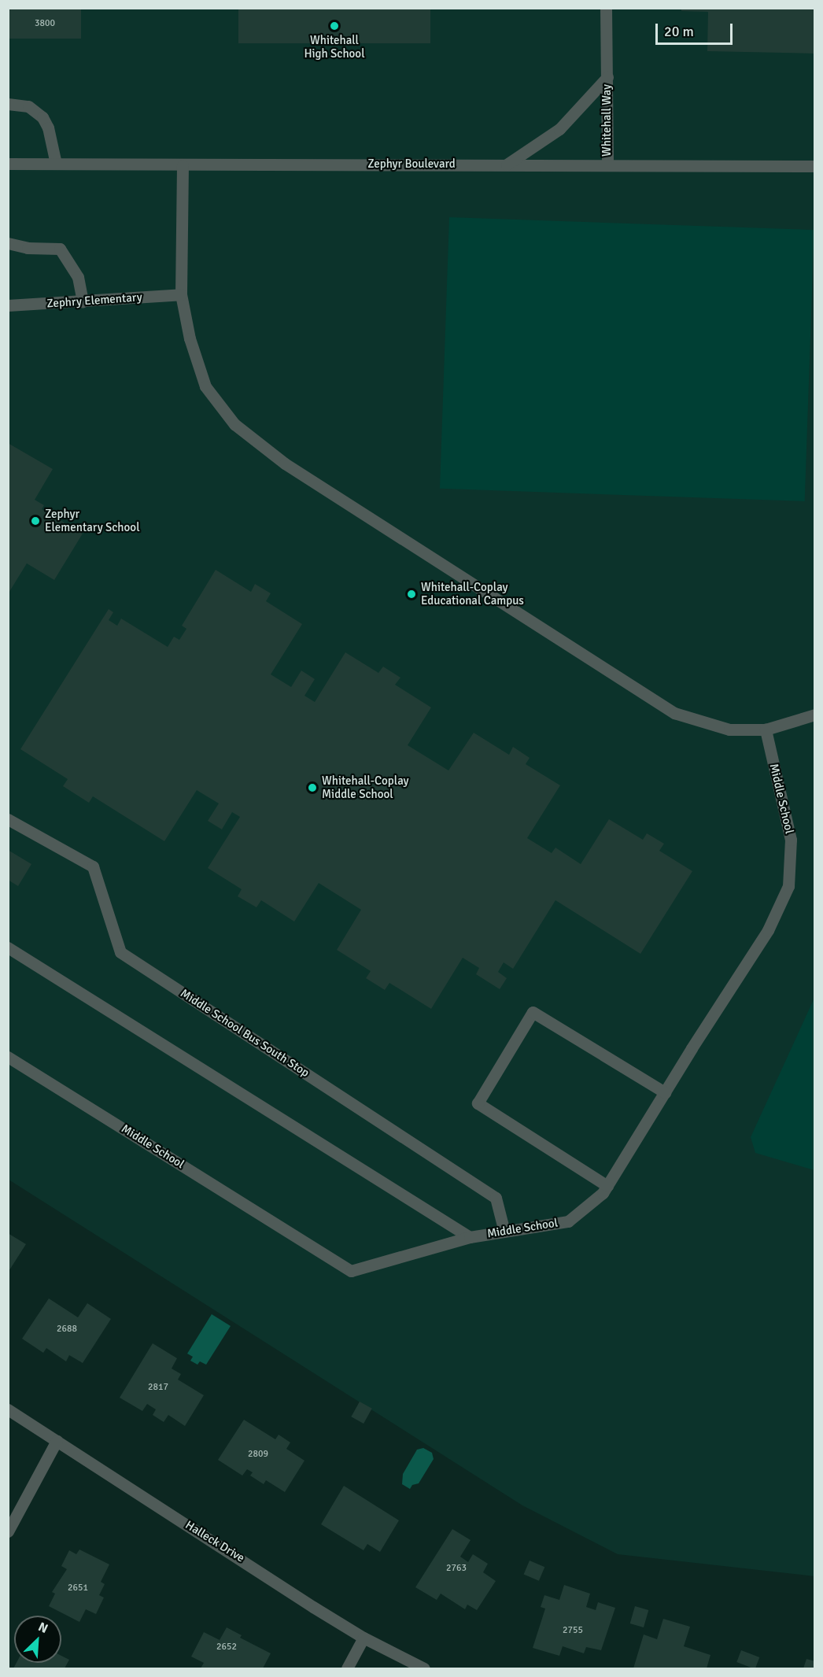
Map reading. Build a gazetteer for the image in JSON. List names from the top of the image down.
{
  "streets": {
    "street": [
      "Whitehall Way",
      "Zephyr Boulevard",
      "Zephry Elementary",
      "Middle School",
      "Middle School Bus South Stop",
      "Halleck Drive"
    ]
  },
  "crossings": [
    ["Whitehall Way", "Zephyr Boulevard"],
    ["Middle School", "Middle School Bus South Stop"]
  ],
  "places": [
    "Whitehall High School",
    "Zephyr Elementary School",
    "Whitehall-Coplay Educational Campus",
    "Whitehall-Coplay Middle School"
  ],
  "house_numbers": [
    "3800",
    "2688",
    "2817",
    "2809",
    "2763",
    "2651",
    "2755",
    "2652"
  ],
  "scale_bar": "20 m",
  "north": "top right"
}
